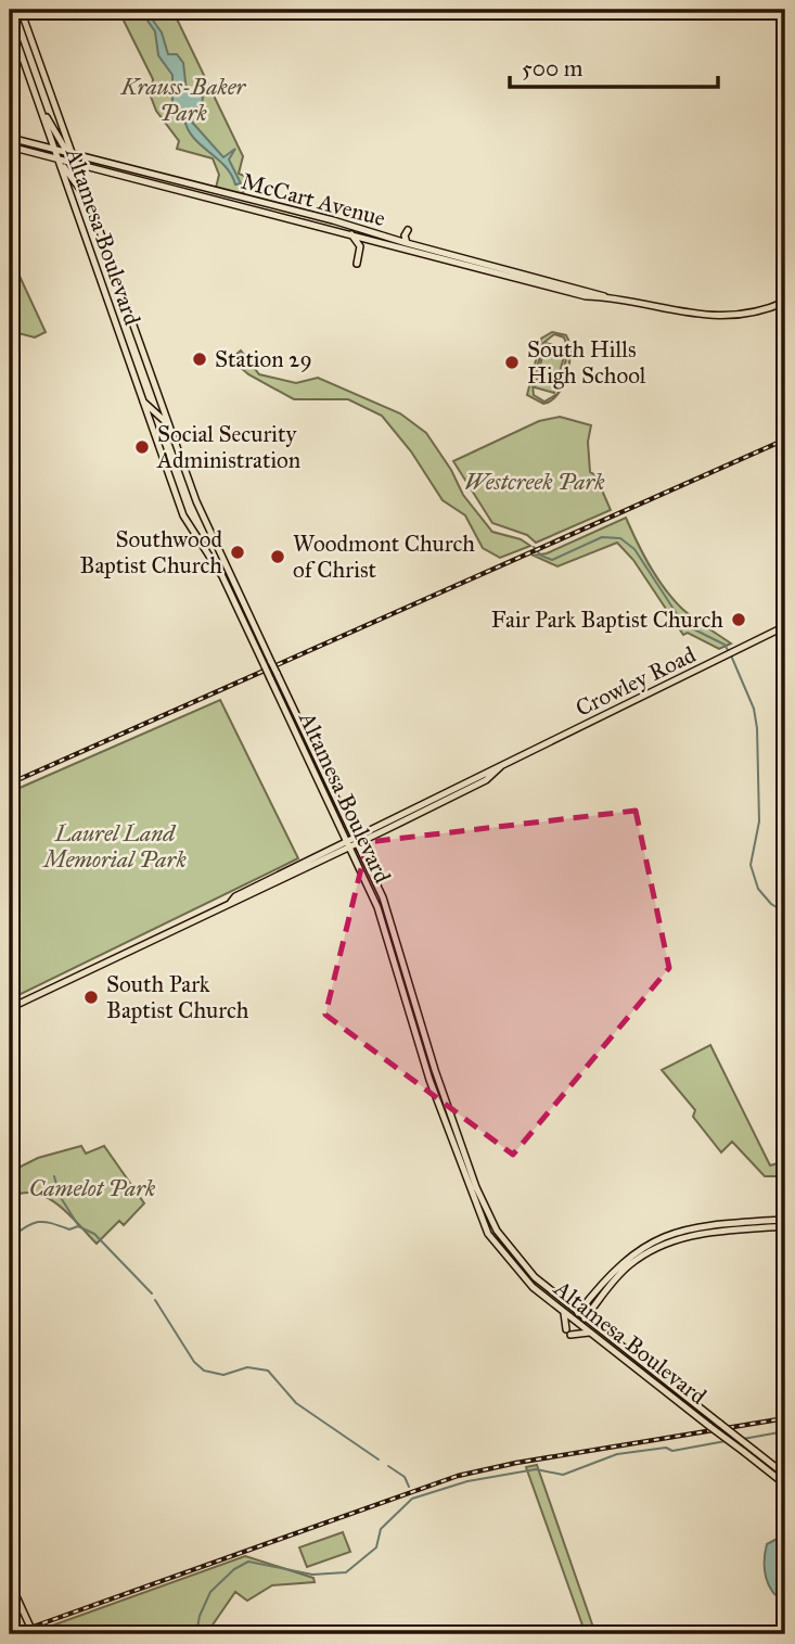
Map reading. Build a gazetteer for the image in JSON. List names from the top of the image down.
{
  "streets": {
    "main road": ["McCart Avenue", "Altamesa Boulevard", "Crowley Road"]
  },
  "crossings": [
    ["McCart Avenue", "Altamesa Boulevard"],
    ["Altamesa Boulevard", "Crowley Road"]
  ],
  "parks": [
    "Krauss-Baker Park",
    "Westcreek Park",
    "Laurel Land Memorial Park",
    "Camelot Park"
  ],
  "places": [
    "Station 29",
    "South Hills High School",
    "Social Security Administration",
    "Southwood Baptist Church",
    "Woodmont Church of Christ",
    "Fair Park Baptist Church",
    "South Park Baptist Church"
  ],
  "scale_bar": "500 m"
}
